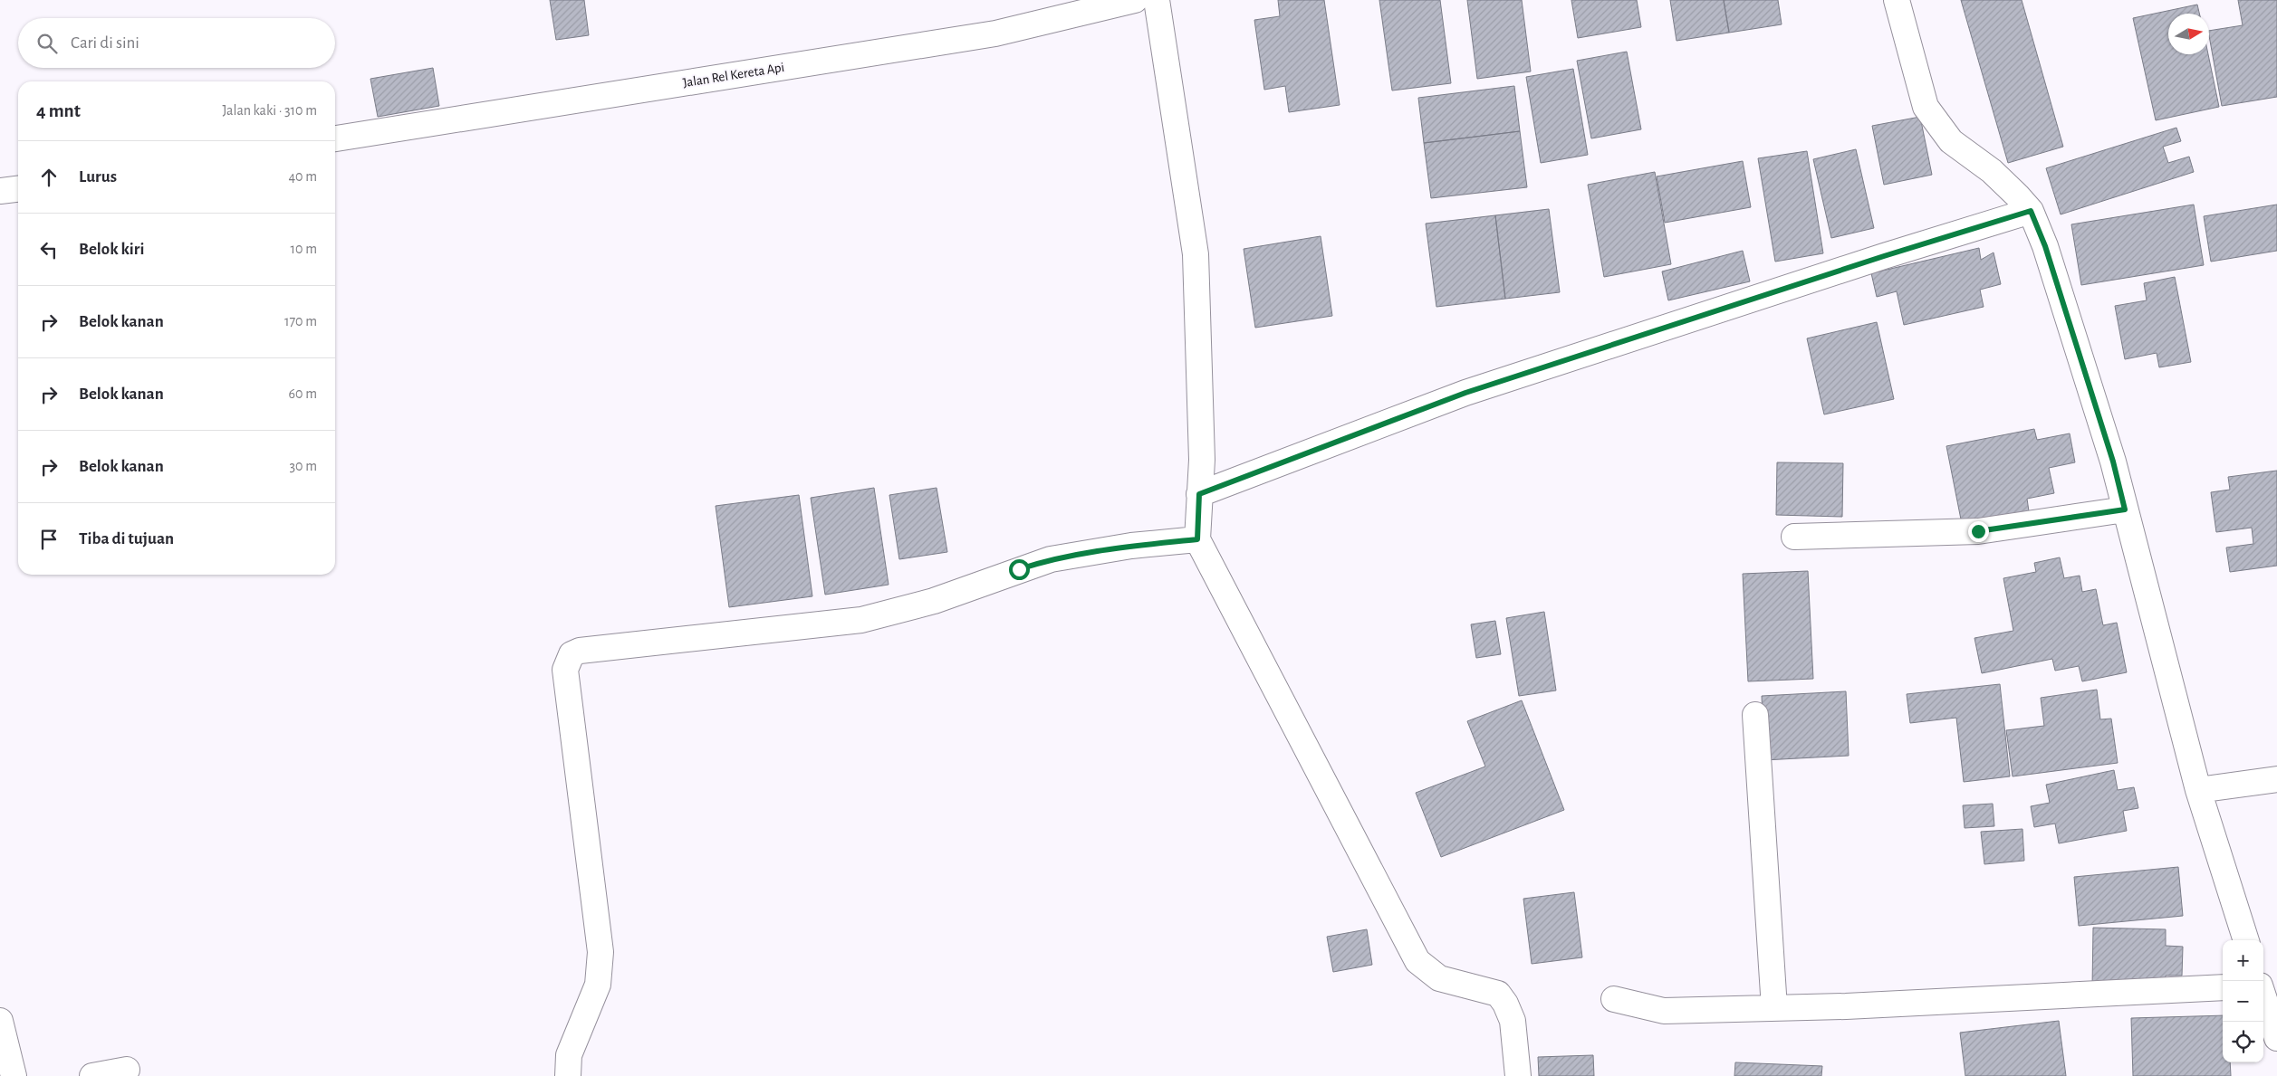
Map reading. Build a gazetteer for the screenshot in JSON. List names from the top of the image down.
{
  "streets": {
    "street": ["Jalan Rel Kereta Api"]
  },
  "north": "right",
  "page": {
    "search": "Cari di sini",
    "heading": ["4 mnt", "Jalan kaki · 310 m"],
    "list": [
      ["Lurus", "40 m"],
      ["Belok kiri", "10 m"],
      ["Belok kanan", "170 m"],
      ["Belok kanan", "60 m"],
      ["Belok kanan", "30 m"],
      "Tiba di tujuan"
    ],
    "map_buttons": ["+", "−"]
  }
}
